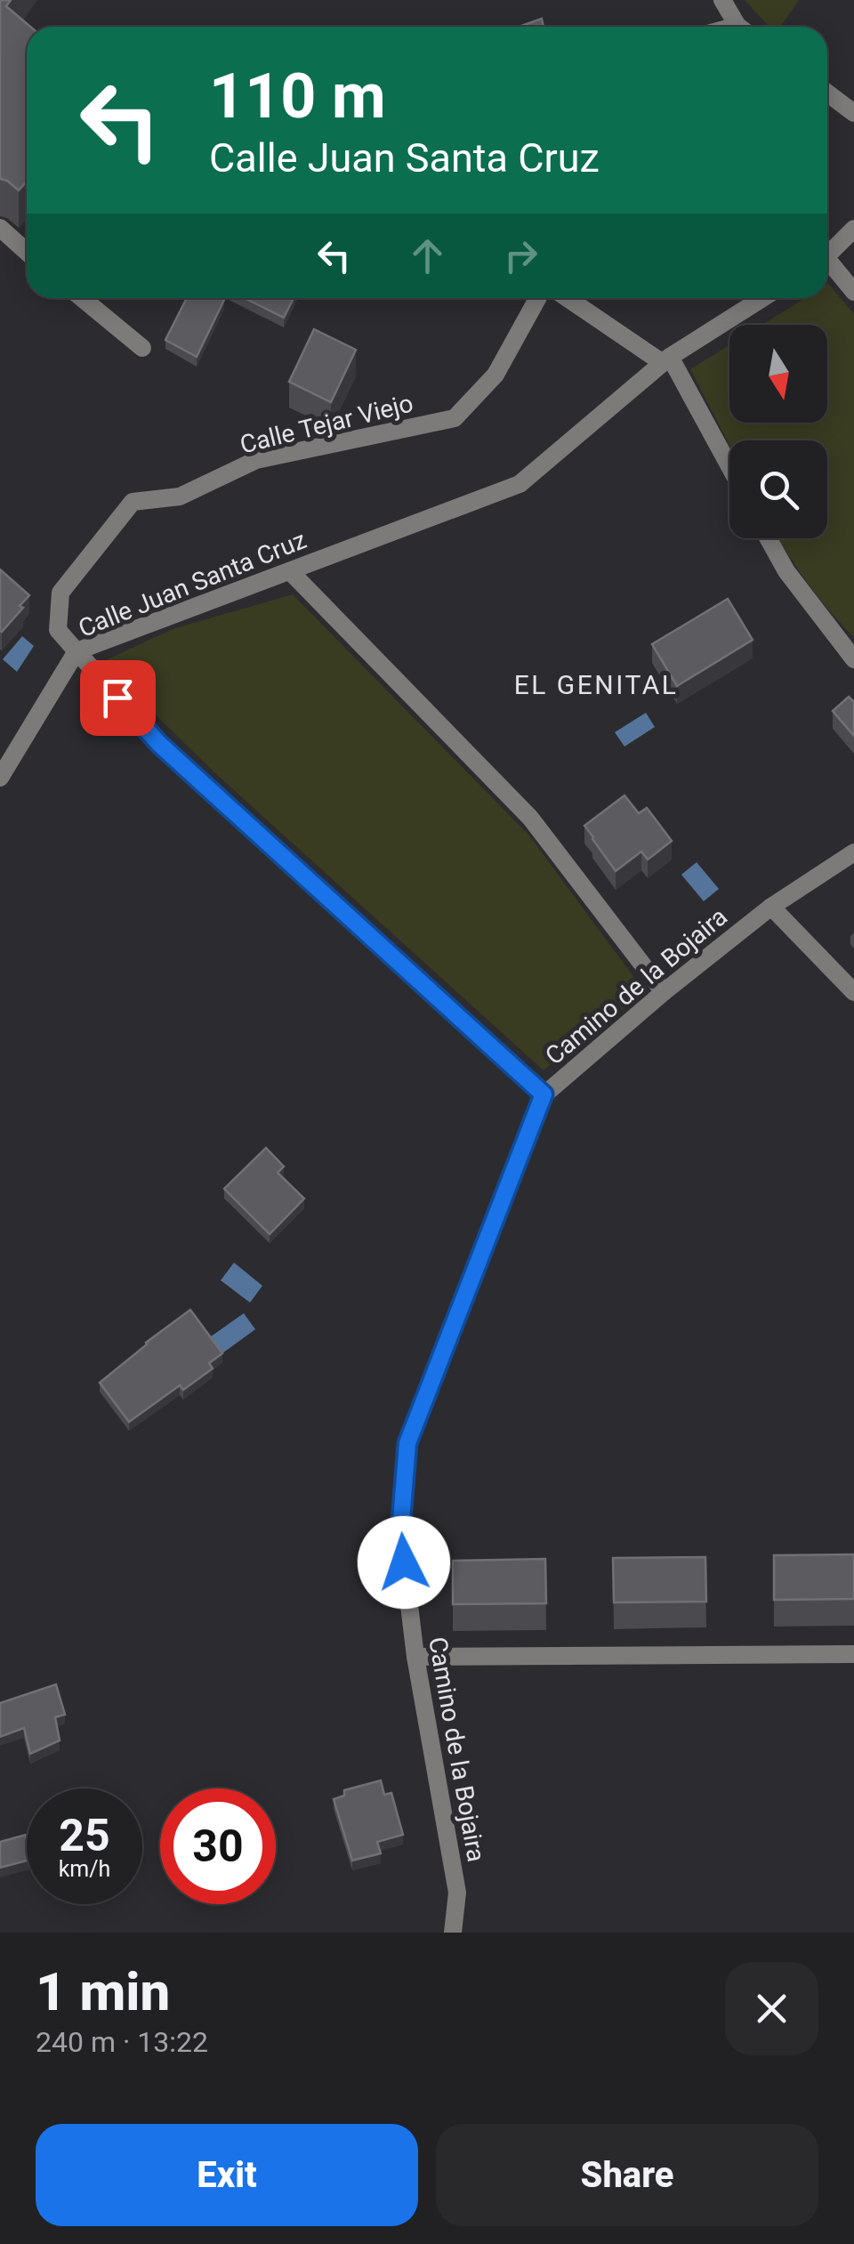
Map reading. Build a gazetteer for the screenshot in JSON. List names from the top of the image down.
{
  "streets": {
    "street": ["Calle Tejar Viejo", "Calle Juan Santa Cruz", "Camino de la Bojaira"]
  },
  "crossings": [
    ["Calle Tejar Viejo", "Calle Juan Santa Cruz"],
    ["Calle Juan Santa Cruz", "Camino de la Bojaira"]
  ],
  "districts": ["EL GENITAL"],
  "north": "bottom",
  "page": {
    "turn": ["110 m", "Calle Juan Santa Cruz"],
    "speed": "25 km/h",
    "limit": "30",
    "heading": ["1 min", "240 m · 13:22"],
    "buttons": ["Exit", "Share"]
  }
}
